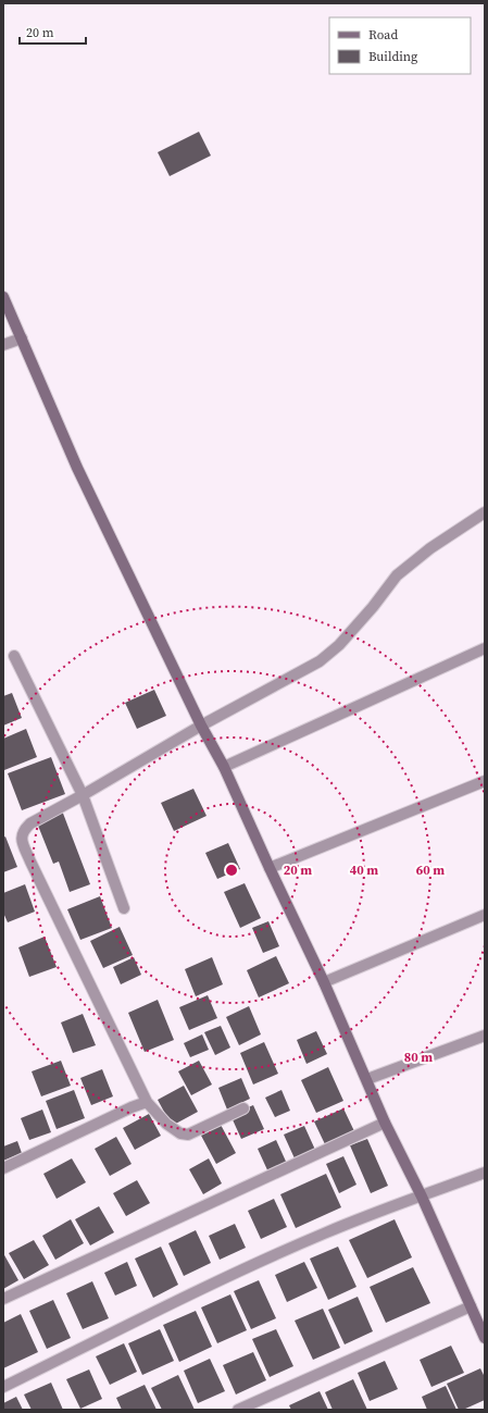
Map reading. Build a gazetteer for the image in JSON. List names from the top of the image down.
{
  "legend": ["Road", "Building"],
  "scale_bar": "20 m",
  "rings": [
    "20 m",
    "40 m",
    "60 m",
    "80 m"
  ]
}
